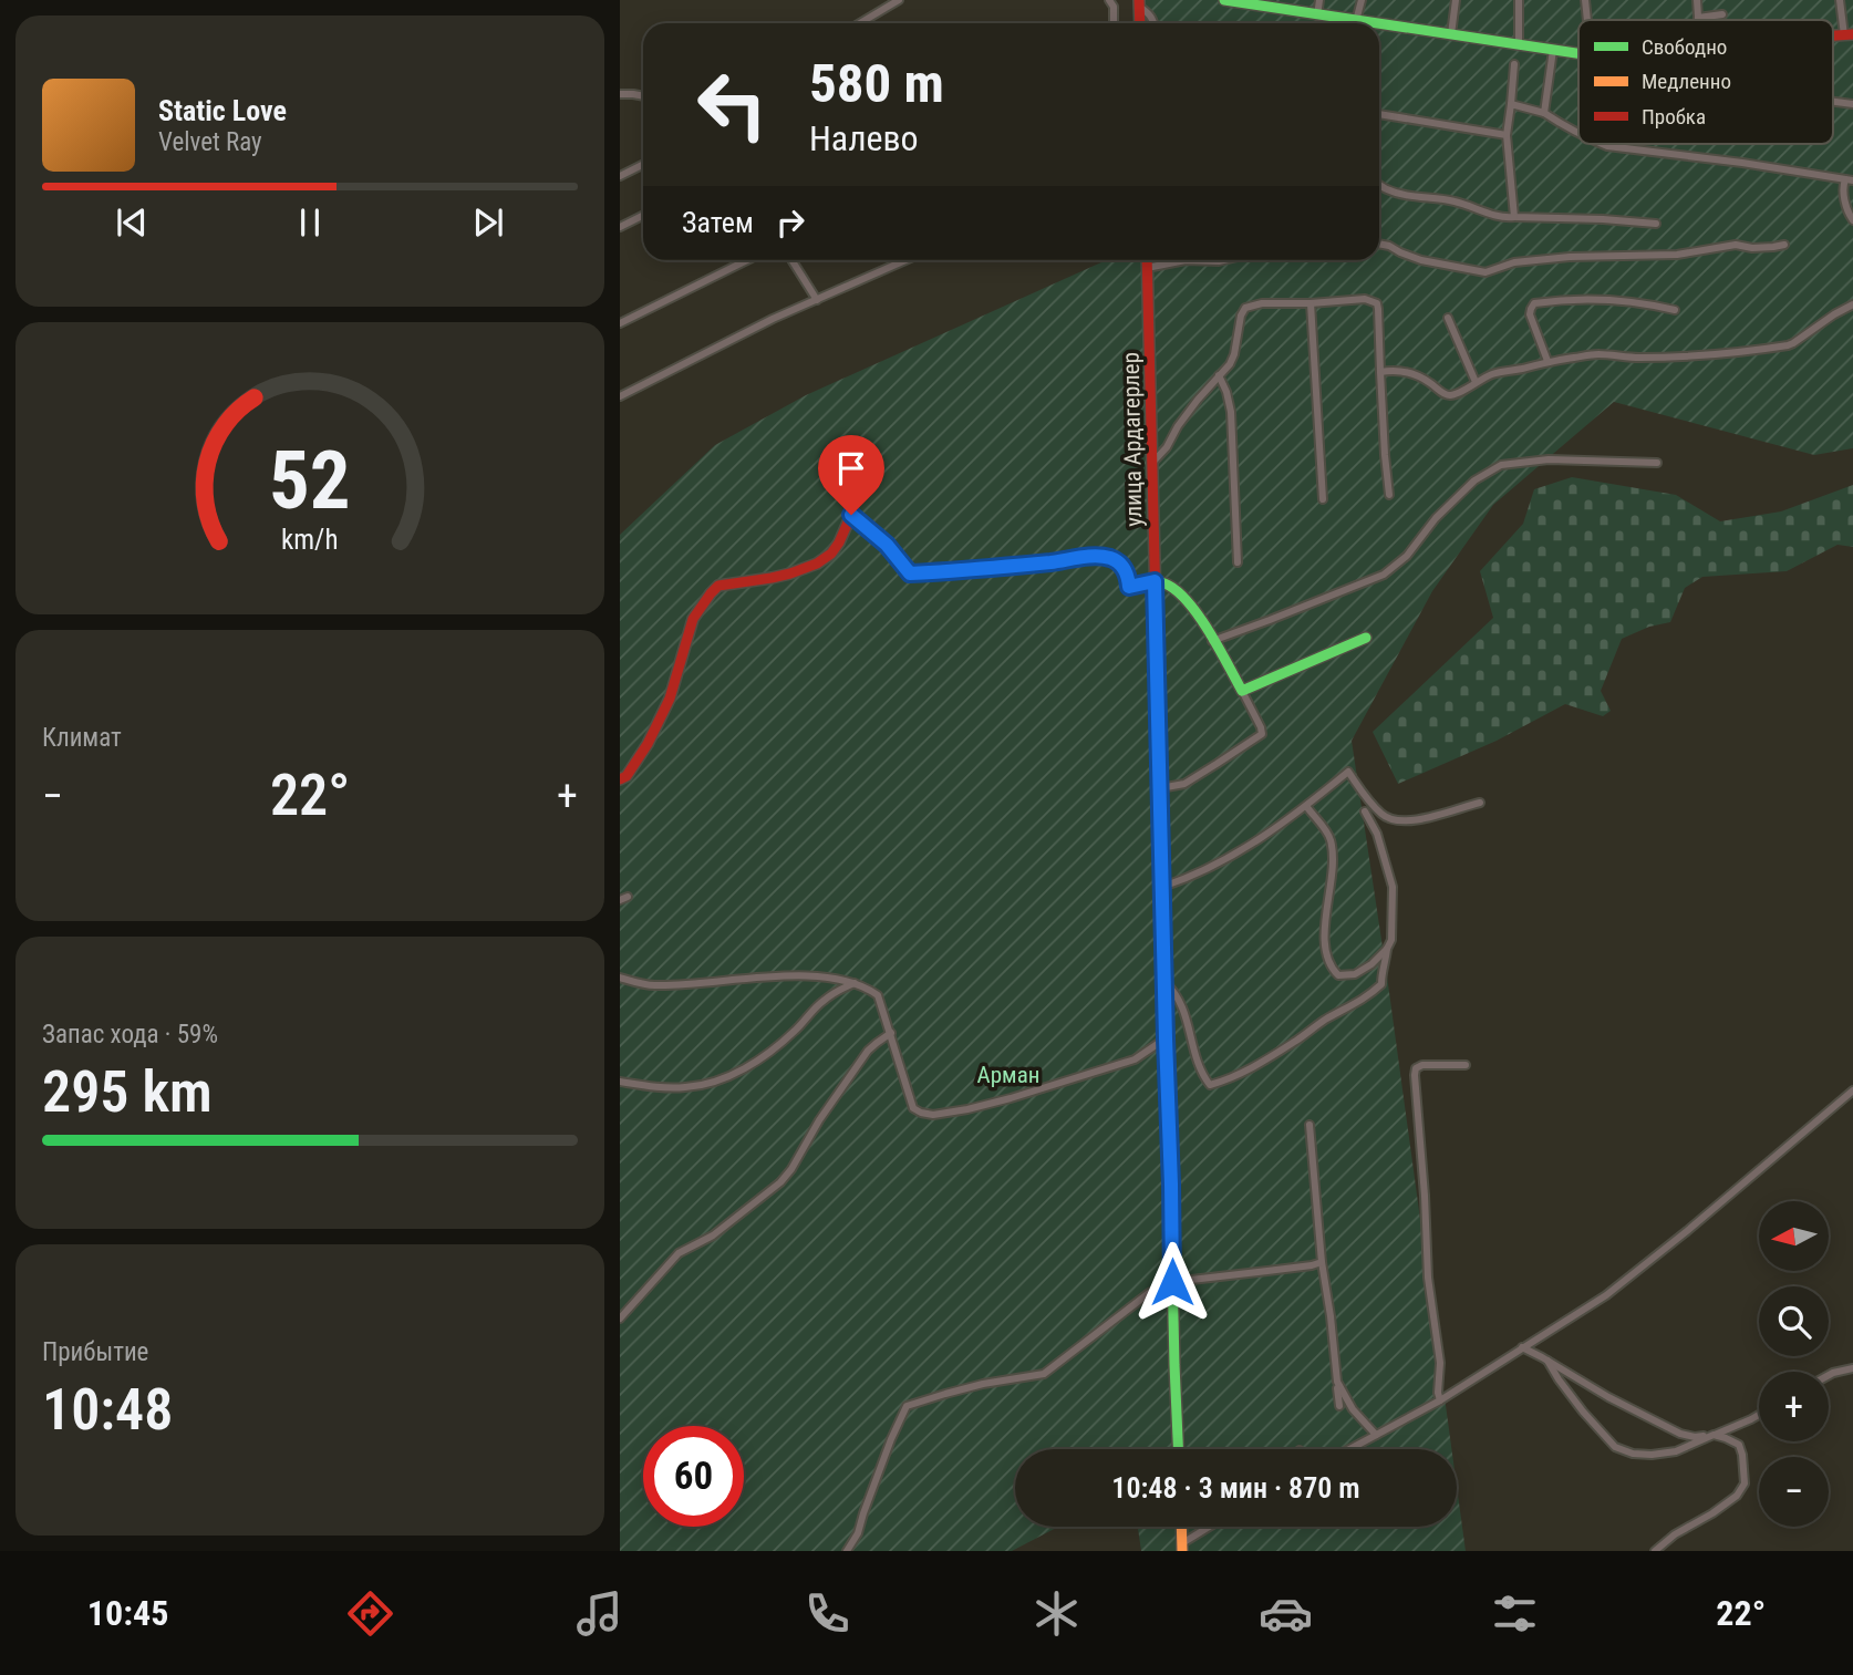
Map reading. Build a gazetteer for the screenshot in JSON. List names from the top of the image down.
{
  "streets": {
    "street": ["улица Ардагерлер"]
  },
  "parks": ["Арман"],
  "legend": ["Свободно", "Медленно", "Пробка"],
  "north": "left",
  "page": {
    "turn": ["580 m", "Налево"],
    "song": ["Static Love", "Velvet Ray"],
    "then": "Затем",
    "tile": [
      "Климат",
      ["Запас хода · 59%", "295 km"],
      ["Прибытие", "10:48"]
    ],
    "heat": ["−", "22°", "+"],
    "map_buttons": ["+", "−"],
    "limit": "60",
    "trip": "10:48 · 3 мин · 870 m",
    "tabs": ["10:45", "22°"],
    "gauge": ["52", "km/h"]
  }
}
